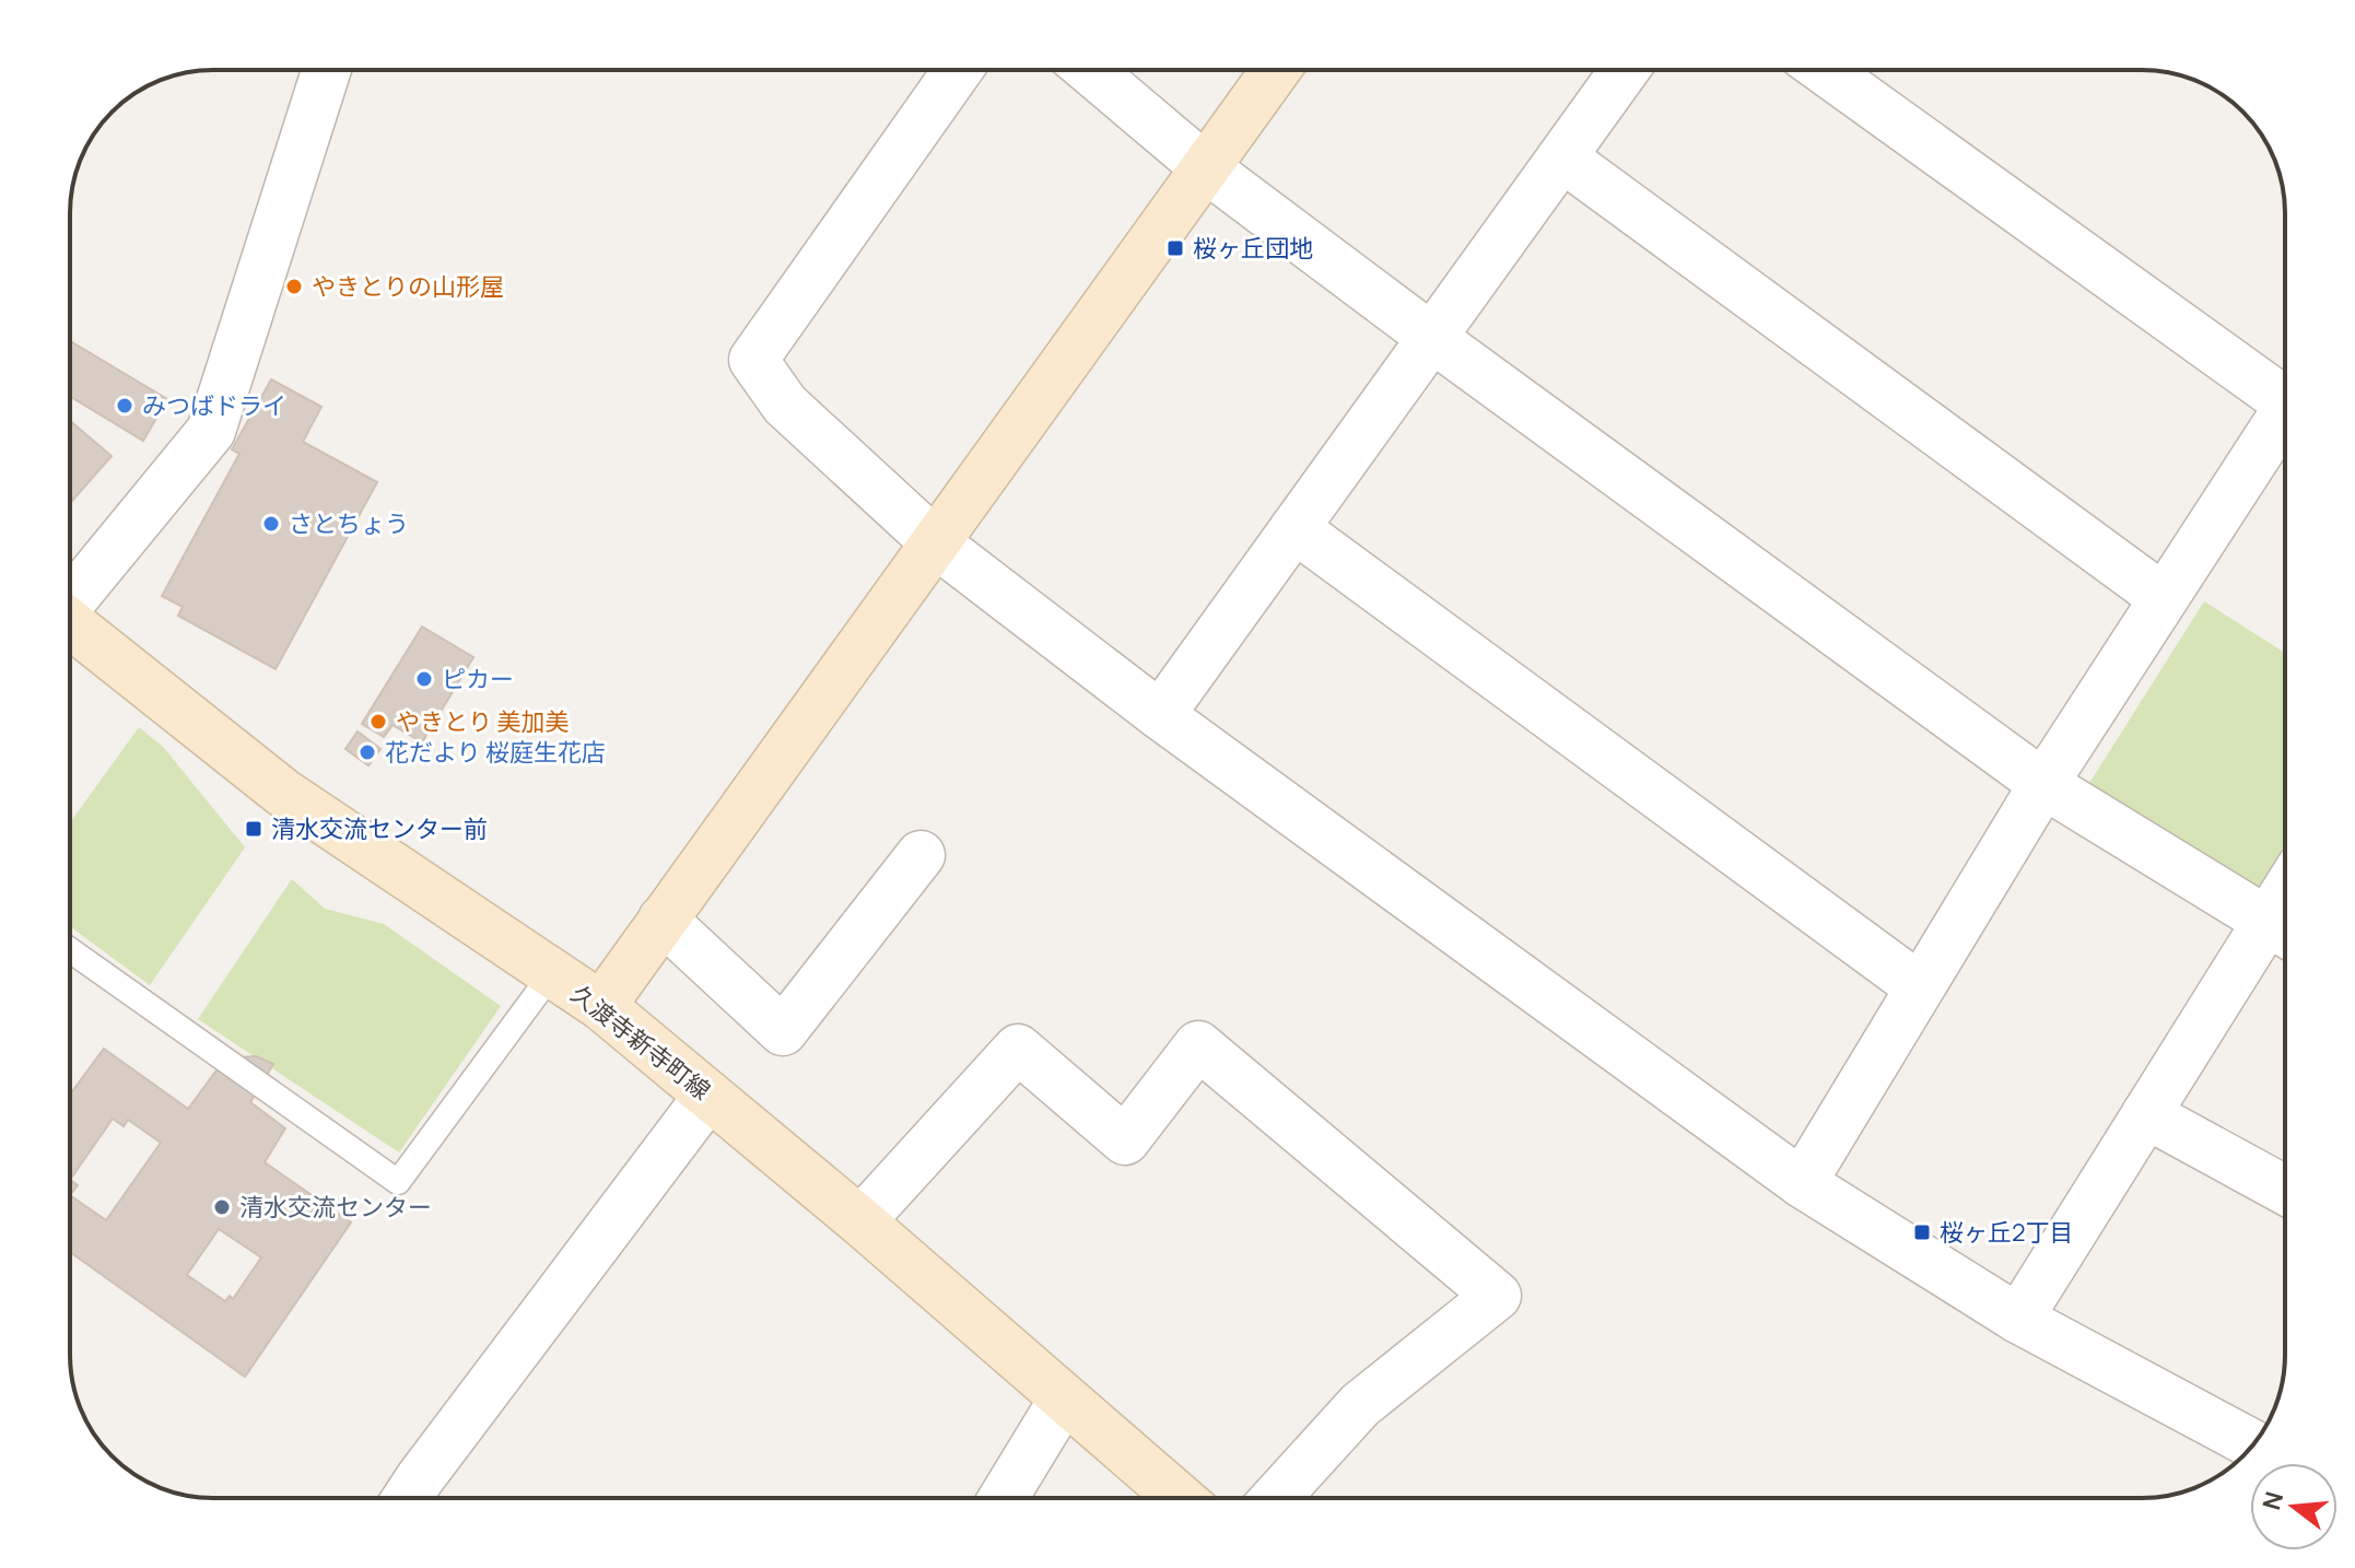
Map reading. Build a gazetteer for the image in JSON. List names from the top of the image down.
{
  "streets": {
    "main road": ["久渡寺新寺町線"]
  },
  "places": {
    "transit": ["桜ヶ丘団地", "清水交流センター前", "桜ヶ丘2丁目"],
    "other": [
      "やきとりの山形屋",
      "みつばドライ",
      "さとちょう",
      "ピカー",
      "やきとり 美加美",
      "花だより 桜庭生花店",
      "清水交流センター"
    ]
  },
  "north": "left"
}
